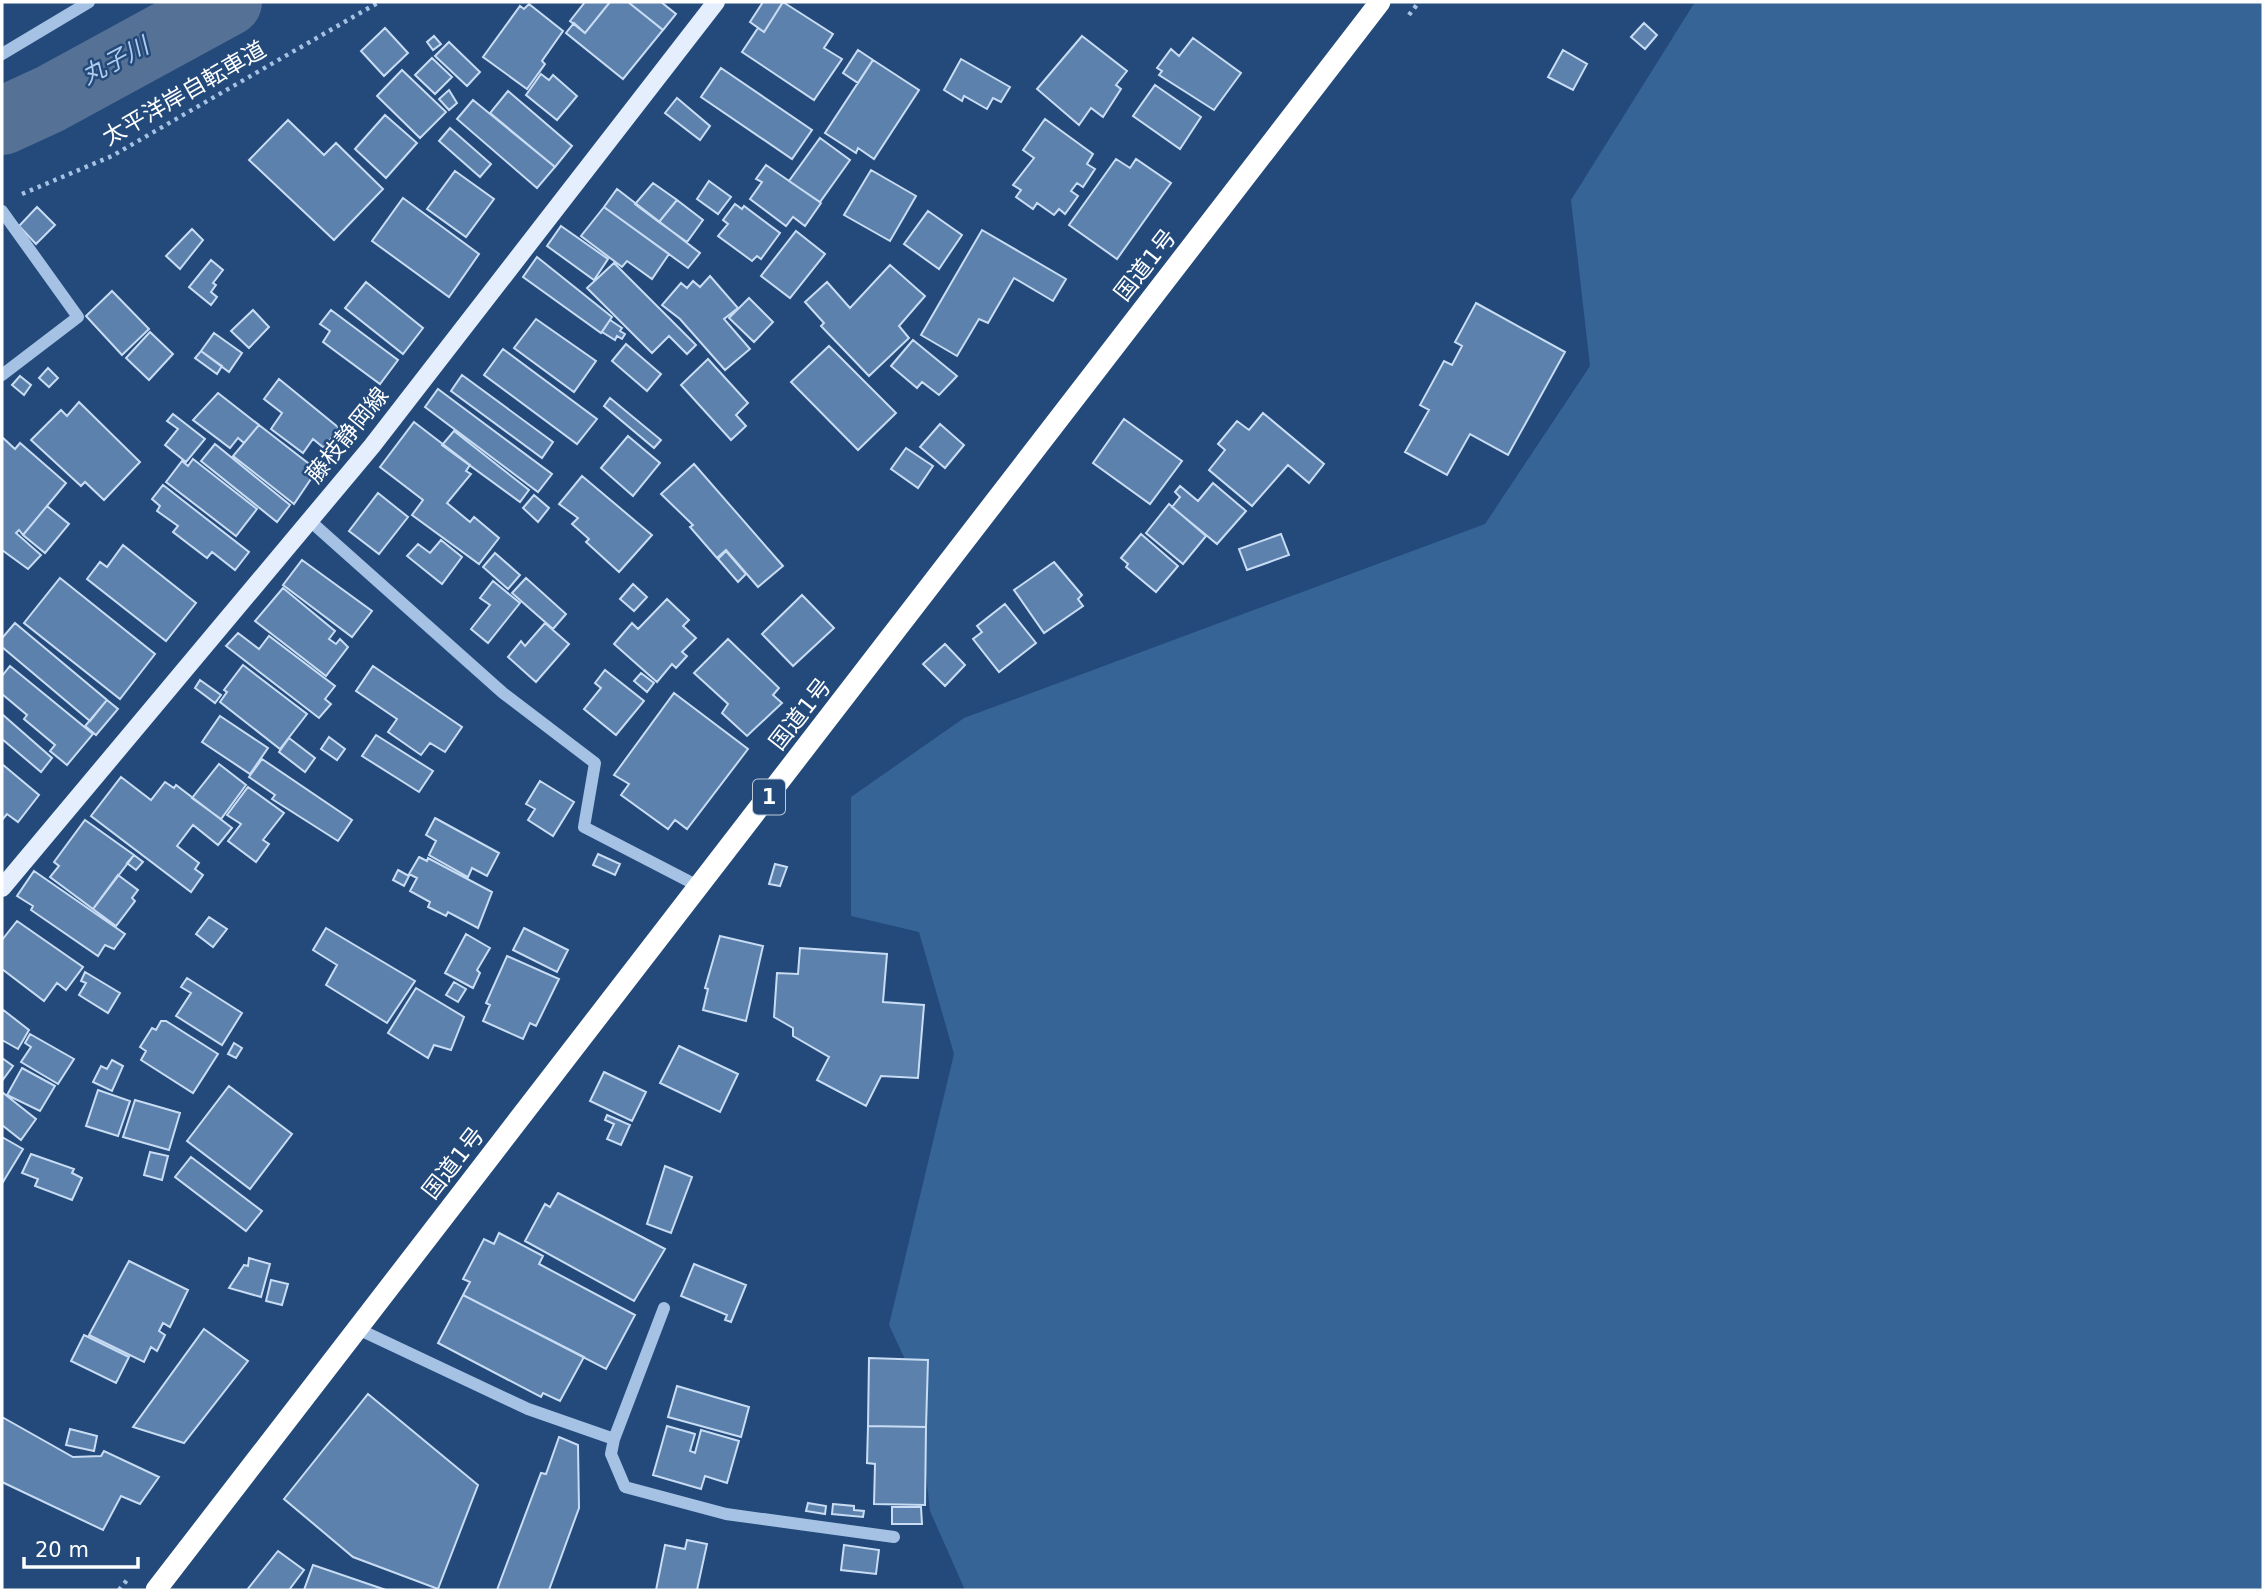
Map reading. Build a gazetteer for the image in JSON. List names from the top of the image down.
{
  "streets": {
    "highway": ["国道1号", "1"],
    "main road": ["藤枝静岡線"],
    "path": ["太平洋岸自転車道"]
  },
  "water": ["丸子川"],
  "scale_bar": "20 m"
}
